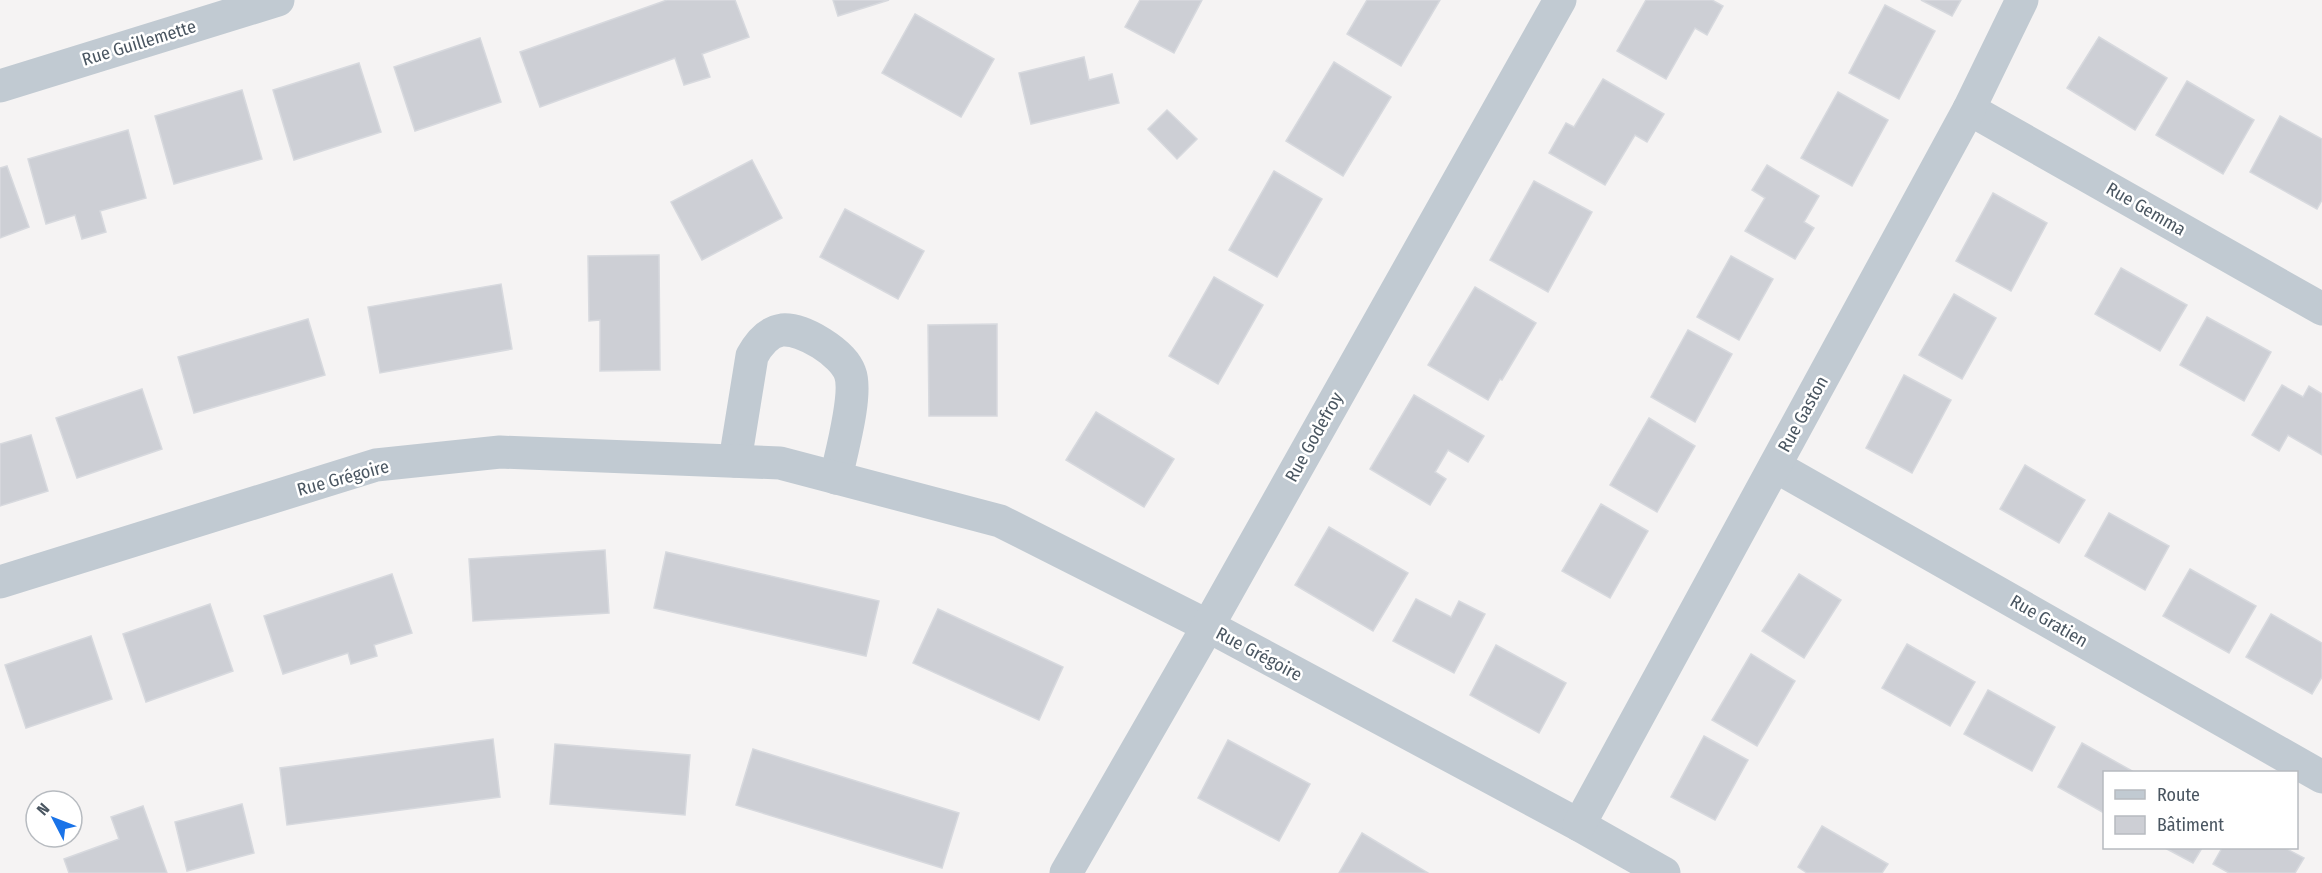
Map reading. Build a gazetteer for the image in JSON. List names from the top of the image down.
{
  "streets": {
    "street": [
      "Rue Guillemette",
      "Rue Gemma",
      "Rue Gaston",
      "Rue Godefroy",
      "Rue Grégoire",
      "Rue Gratien"
    ]
  },
  "crossings": [
    ["Rue Gemma", "Rue Gaston"],
    ["Rue Gaston", "Rue Grégoire"],
    ["Rue Gaston", "Rue Gratien"],
    ["Rue Godefroy", "Rue Grégoire"]
  ],
  "legend": ["Route", "Bâtiment"],
  "north": "top left"
}
